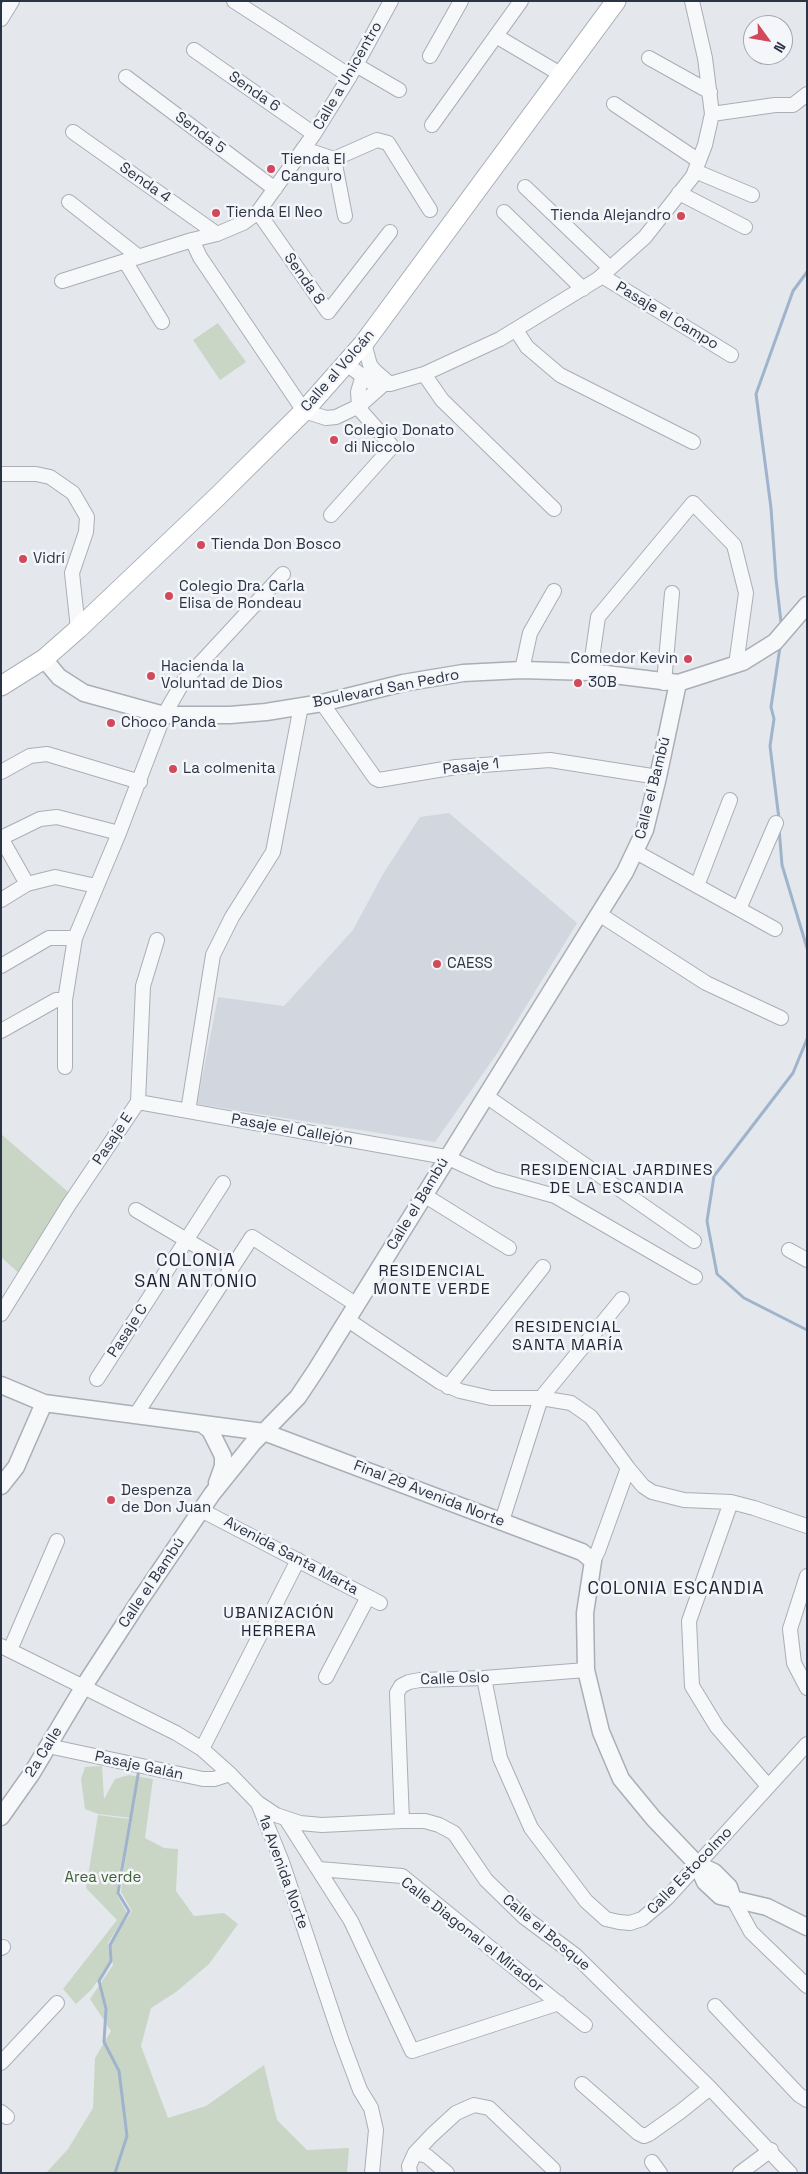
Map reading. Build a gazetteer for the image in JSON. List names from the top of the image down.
{
  "streets": {
    "main road": ["Calle al Volcán"],
    "street": [
      "Calle a Unicentro",
      "Senda 6",
      "Senda 5",
      "Senda 4",
      "Senda 8",
      "Pasaje el Campo",
      "Boulevard San Pedro",
      "Pasaje 1",
      "Calle el Bambú",
      "Pasaje el Callejón",
      "Pasaje E",
      "Pasaje C",
      "Final 29 Avenida Norte",
      "Avenida Santa Marta",
      "Calle Oslo",
      "2a Calle",
      "Pasaje Galán",
      "Calle Estocolmo",
      "1a Avenida Norte",
      "Calle el Bosque",
      "Calle Diagonal el Mirador"
    ]
  },
  "crossings": [
    ["Calle a Unicentro", "Senda 6"],
    ["Calle a Unicentro", "Senda 5"],
    ["Calle a Unicentro", "Senda 4"],
    ["Calle a Unicentro", "Senda 8"],
    ["Calle al Volcán", "Boulevard San Pedro"],
    ["Boulevard San Pedro", "Pasaje 1"],
    ["Boulevard San Pedro", "Calle el Bambú"],
    ["Pasaje 1", "Calle el Bambú"],
    ["Calle el Bambú", "Pasaje el Callejón"],
    ["Calle el Bambú", "Final 29 Avenida Norte"],
    ["Calle el Bambú", "Avenida Santa Marta"],
    ["Calle el Bambú", "2a Calle"],
    ["Calle el Bambú", "1a Avenida Norte"],
    ["Pasaje el Callejón", "Pasaje E"],
    ["Calle Oslo", "Calle Estocolmo"],
    ["Calle Oslo", "Calle el Bosque"],
    ["2a Calle", "Pasaje Galán"],
    ["2a Calle", "1a Avenida Norte"],
    ["Pasaje Galán", "1a Avenida Norte"],
    ["1a Avenida Norte", "Calle el Bosque"]
  ],
  "districts": [
    "RESIDENCIAL JARDINES DE LA ESCANDIA",
    "COLONIA SAN ANTONIO",
    "RESIDENCIAL MONTE VERDE",
    "RESIDENCIAL SANTA MARÍA",
    "COLONIA ESCANDIA",
    "UBANIZACIÓN HERRERA"
  ],
  "parks": ["Area verde"],
  "places": [
    "Tienda El Canguro",
    "Tienda El Neo",
    "Tienda Alejandro",
    "Colegio Donato di Niccolo",
    "Tienda Don Bosco",
    "Vidrí",
    "Colegio Dra. Carla Elisa de Rondeau",
    "Comedor Kevin",
    "Hacienda la Voluntad de Dios",
    "30B",
    "Choco Panda",
    "La colmenita",
    "CAESS",
    "Despenza de Don Juan"
  ],
  "north": "bottom right"
}
